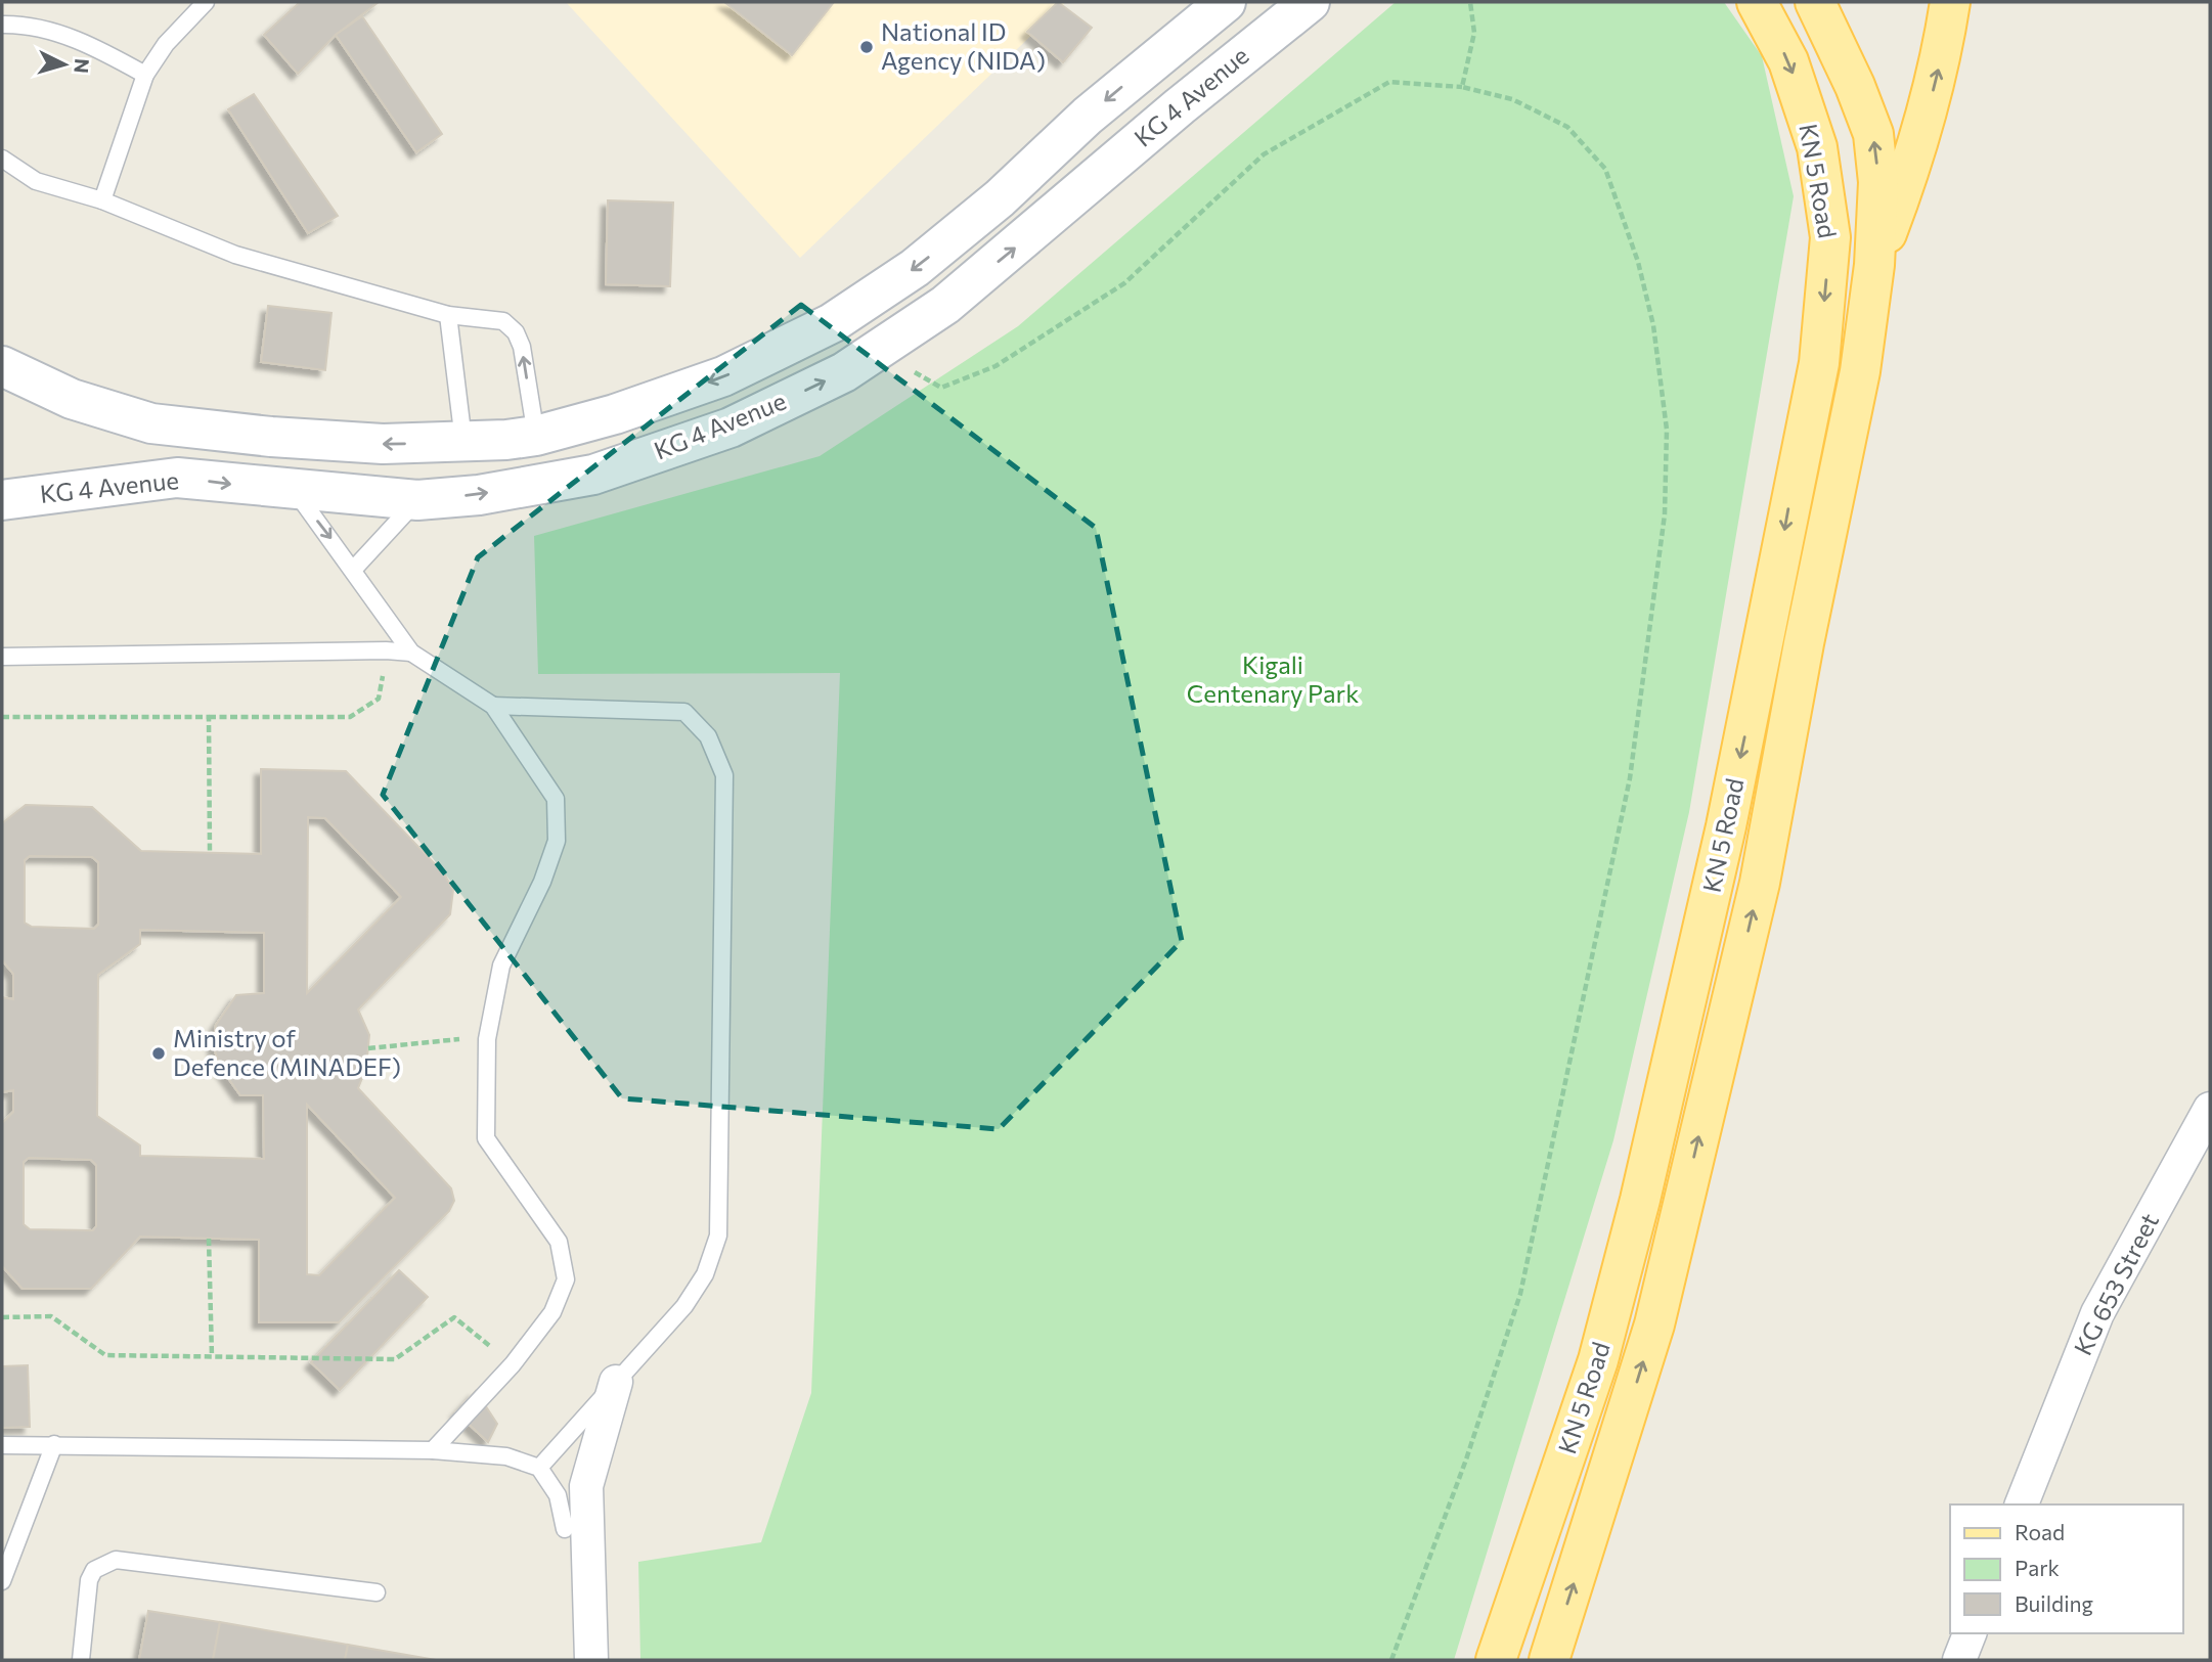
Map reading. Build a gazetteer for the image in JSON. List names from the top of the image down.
{
  "streets": {
    "main road": ["KG 4 Avenue", "KN 5 Road"],
    "street": ["KG 653 Street"]
  },
  "parks": ["Kigali Centenary Park"],
  "places": ["National ID Agency (NIDA)", "Ministry of Defence (MINADEF)"],
  "legend": ["Road", "Park", "Building"],
  "north": "right"
}
